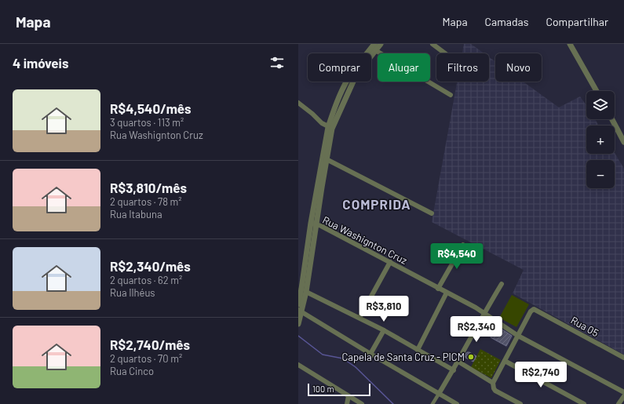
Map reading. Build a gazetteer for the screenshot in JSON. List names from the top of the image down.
{
  "streets": {
    "street": ["Rua Washignton Cruz", "Rua 05"]
  },
  "crossings": [
    ["Rua Washignton Cruz", "Rua 05"]
  ],
  "districts": ["COMPRIDA"],
  "places": ["Capela de Santa Cruz - PICM"],
  "scale_bar": "100 m",
  "page": {
    "header": "Mapa",
    "nav": ["Mapa", "Camadas", "Compartilhar"],
    "heading": "4 imóveis",
    "chip": [
      "Comprar",
      "Alugar",
      "Filtros",
      "Novo"
    ],
    "list": [
      {
        "name": "R$4,540/mês",
        "note": "3 quartos · 113 m² · Rua Washignton Cruz"
      },
      {
        "name": "R$3,810/mês",
        "note": "2 quartos · 78 m² · Rua Itabuna"
      },
      {
        "name": "R$2,340/mês",
        "note": "2 quartos · 62 m² · Rua Ilhéus"
      },
      {
        "name": "R$2,740/mês",
        "note": "2 quartos · 70 m² · Rua Cinco"
      }
    ],
    "map_buttons": ["+", "−"],
    "price": [
      "R$4,540",
      "R$3,810",
      "R$2,340",
      "R$2,740"
    ],
    "scale": "100 m"
  }
}
